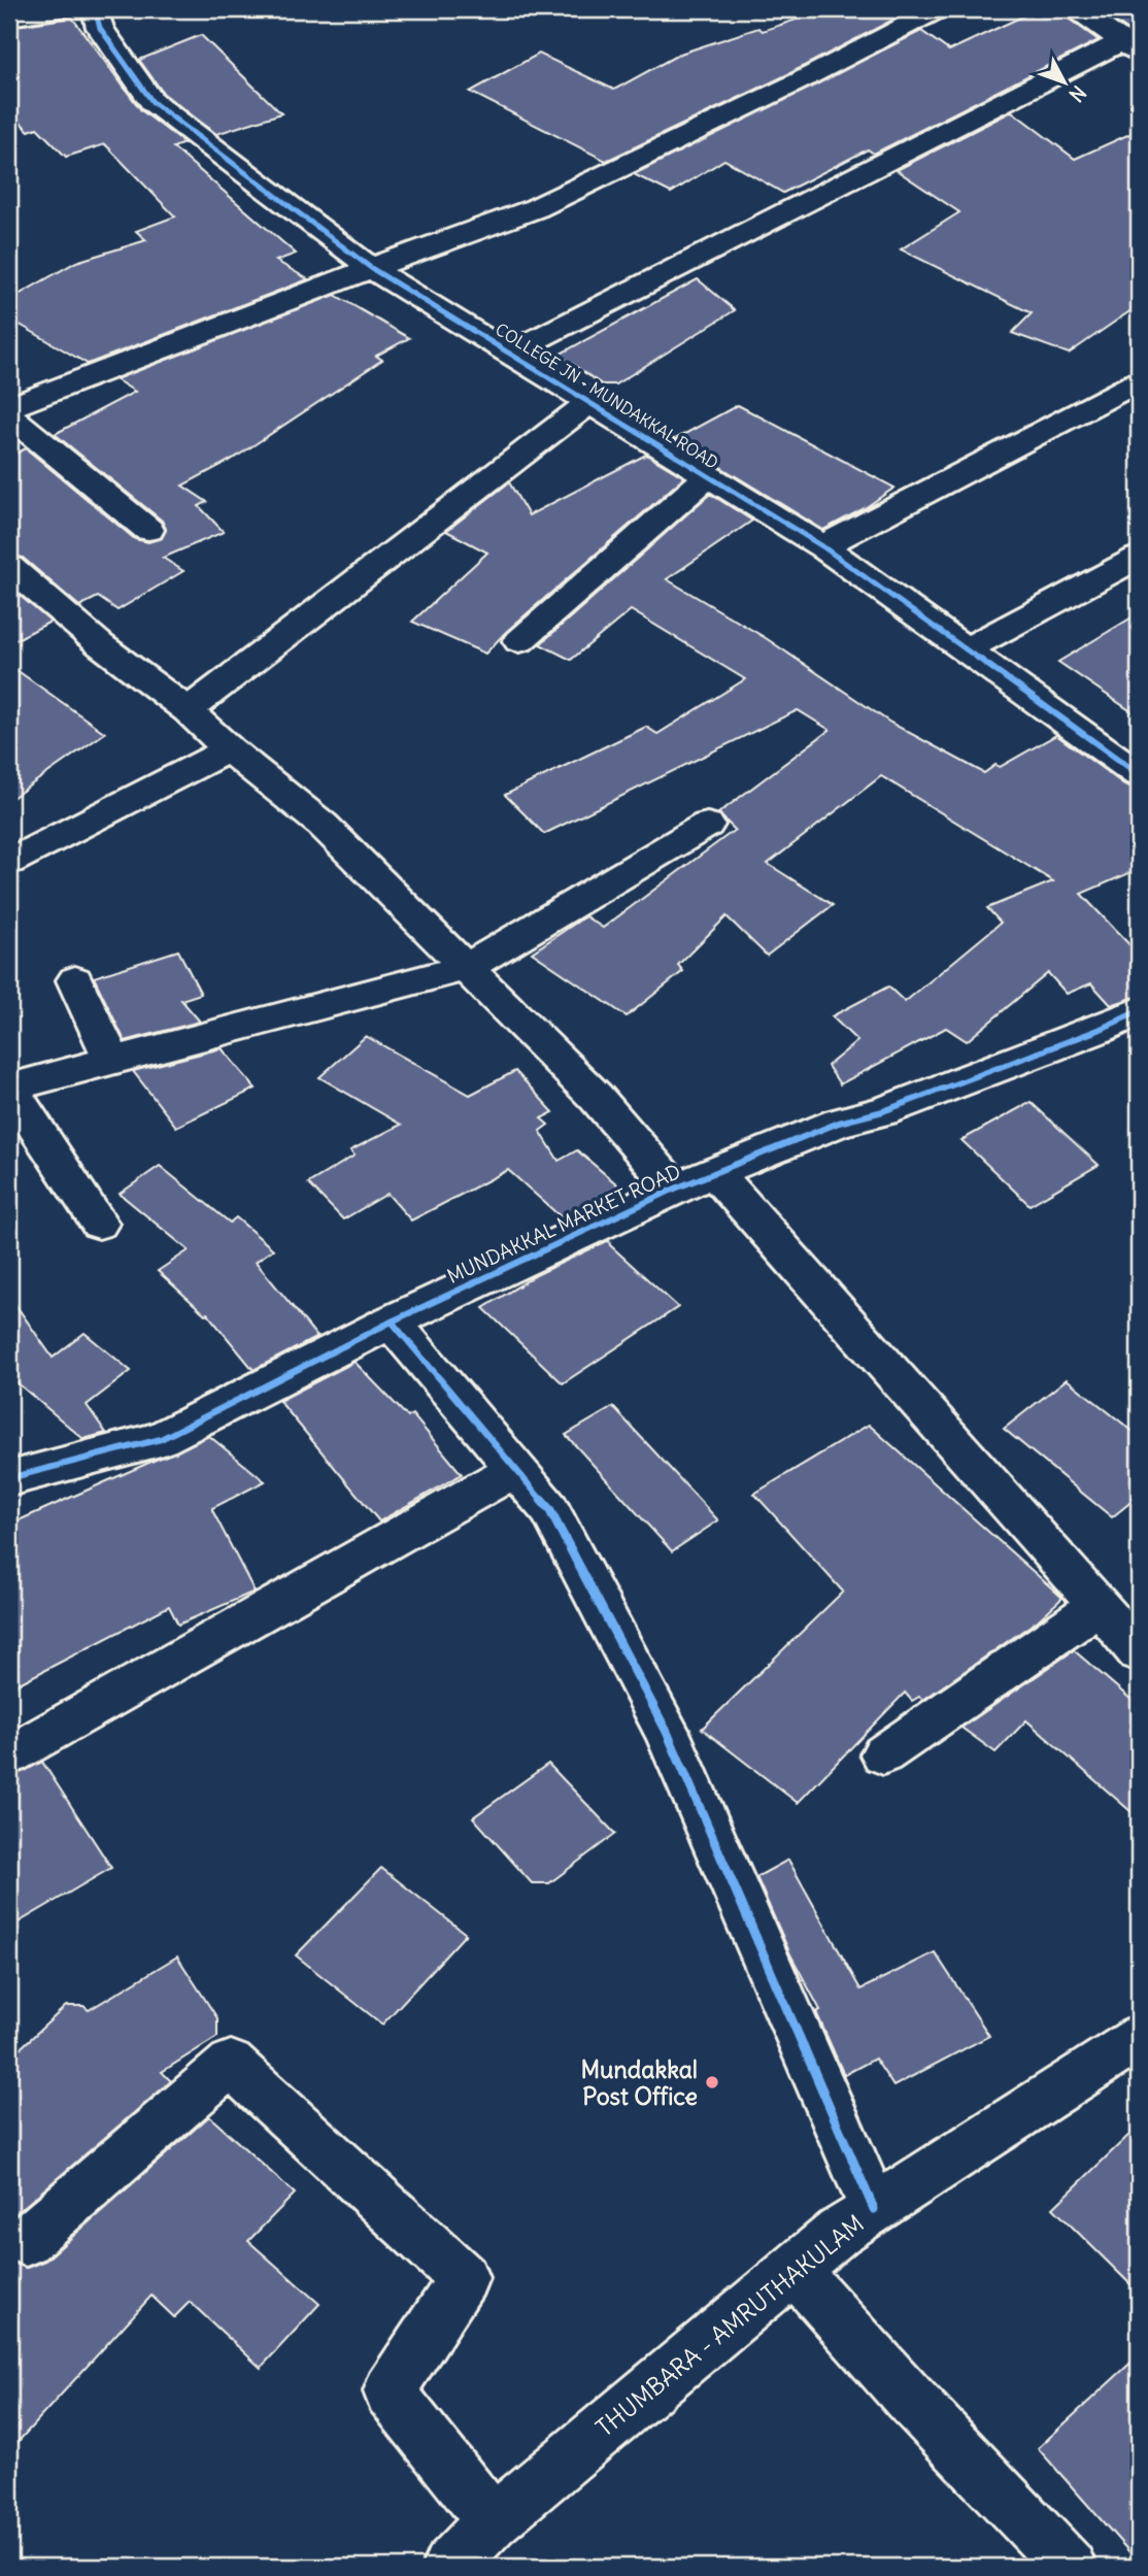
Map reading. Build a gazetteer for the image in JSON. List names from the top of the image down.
{
  "streets": {
    "street": ["COLLEGE JN - MUNDAKKAL ROAD", "MUNDAKKAL MARKET ROAD", "THUMBARA - AMRUTHAKULAM"]
  },
  "places": ["Mundakkal Post Office"],
  "north": "bottom right"
}
